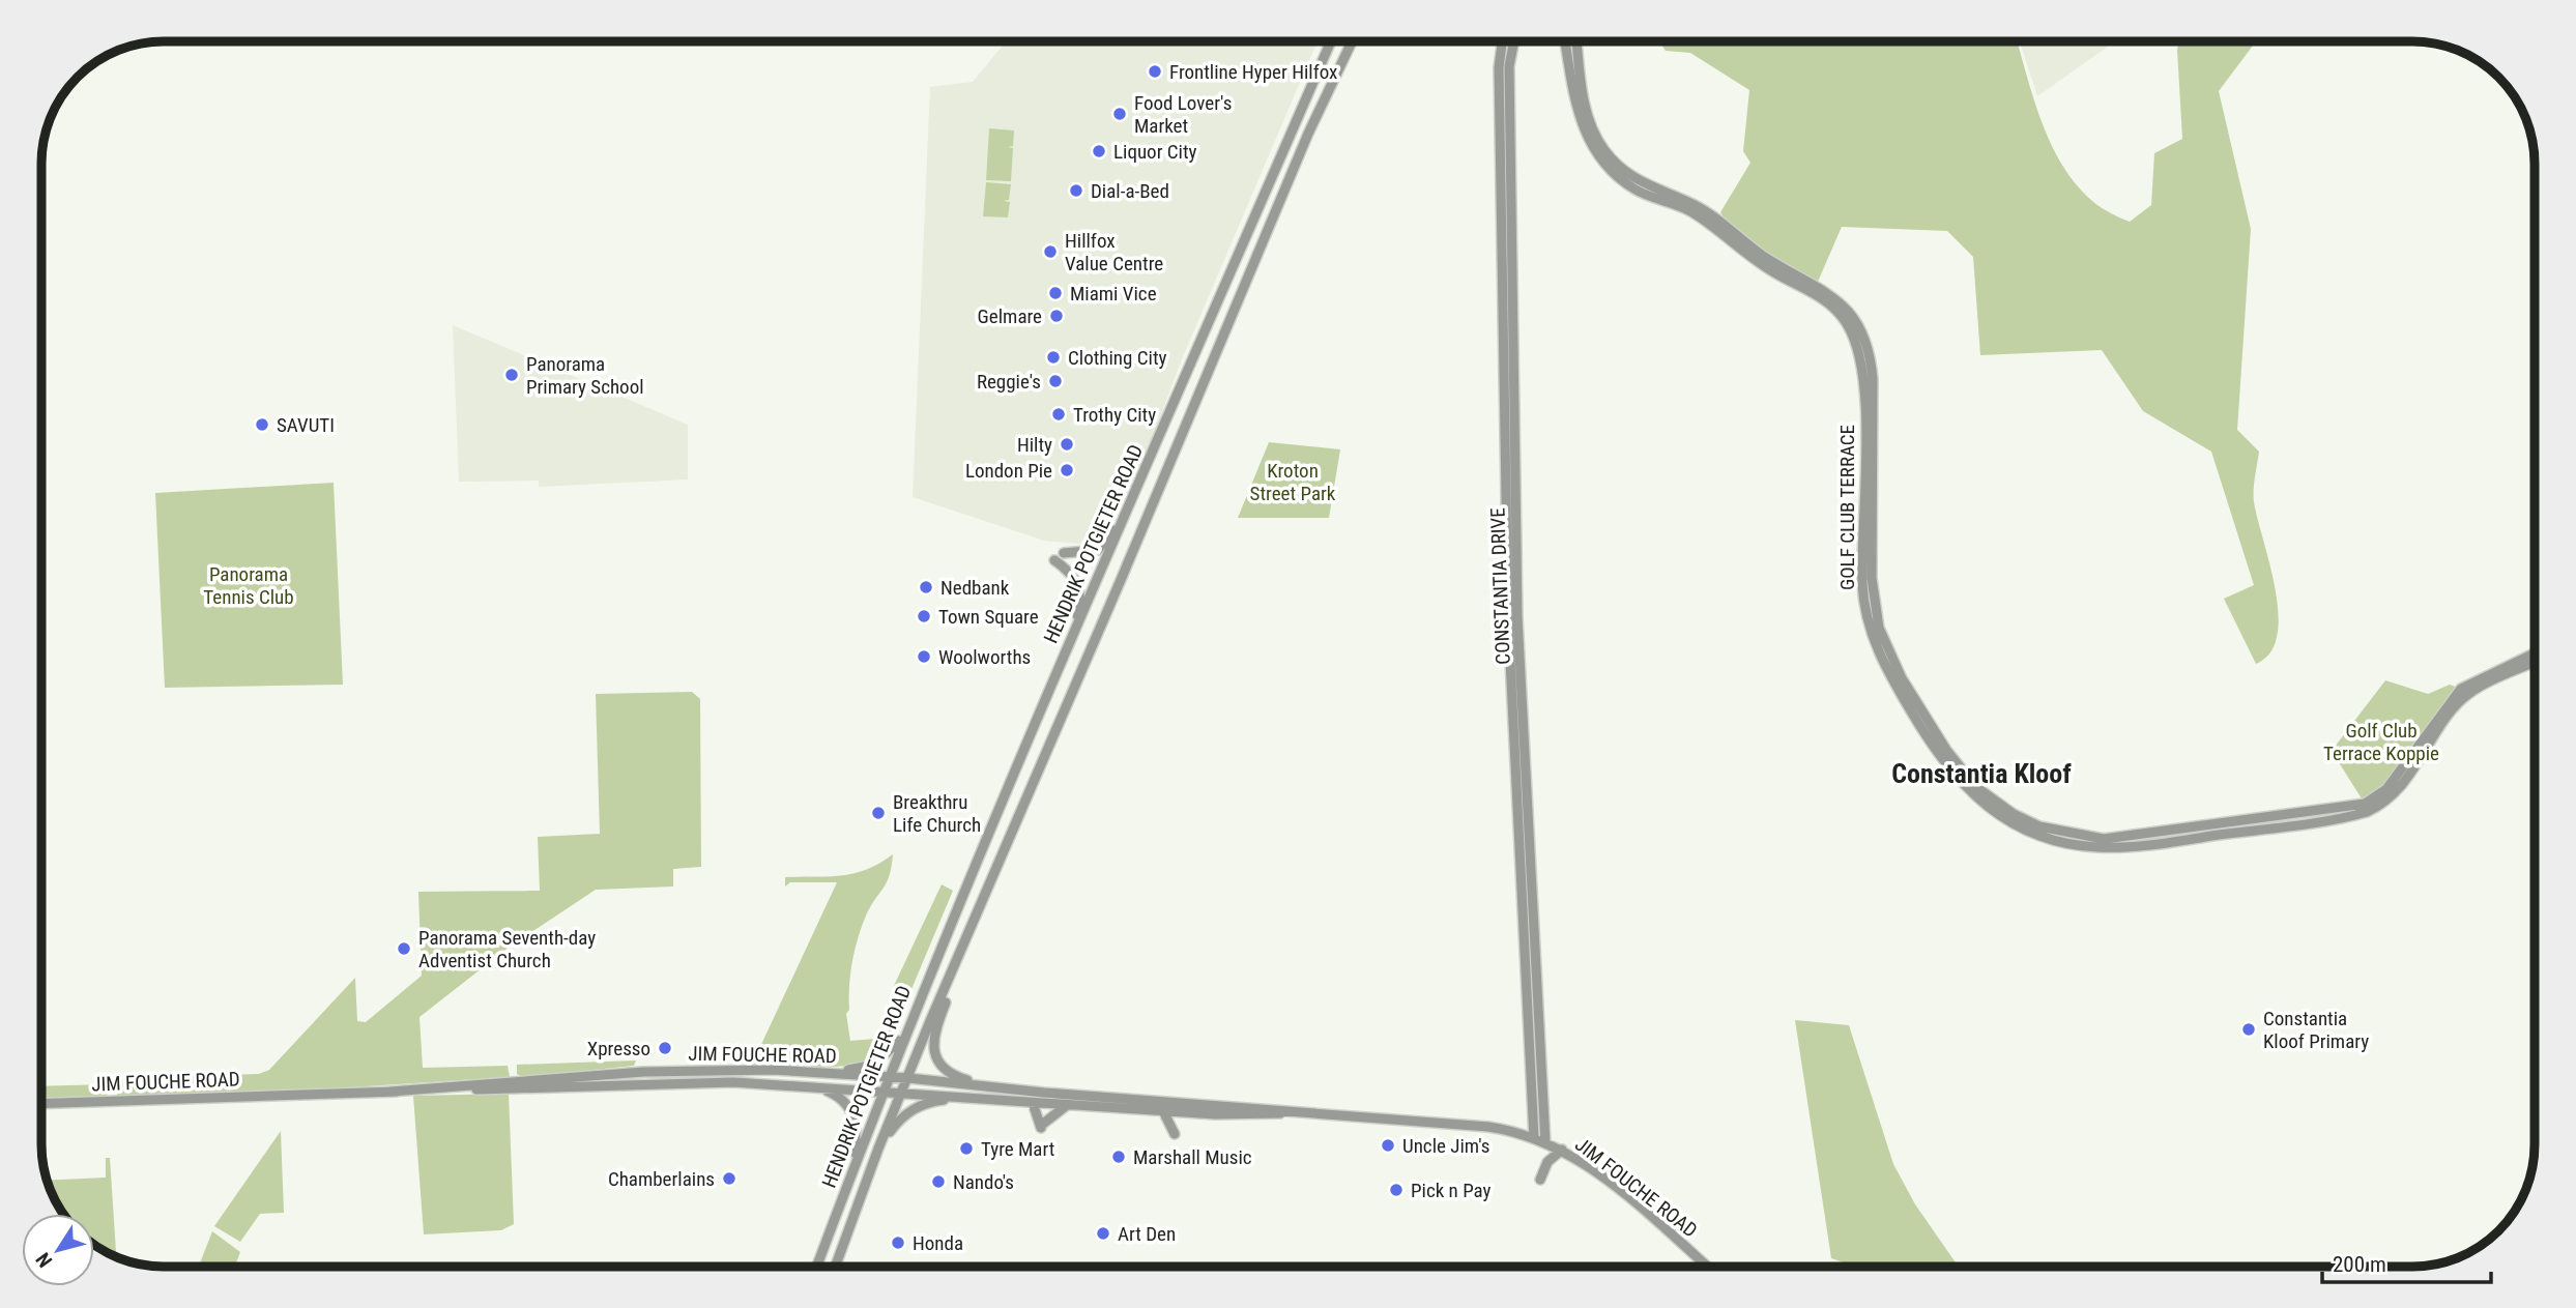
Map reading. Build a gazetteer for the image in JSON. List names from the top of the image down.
{
  "streets": {
    "street": [
      "GOLF CLUB TERRACE",
      "HENDRIK POTGIETER ROAD",
      "CONSTANTIA DRIVE",
      "JIM FOUCHE ROAD"
    ]
  },
  "crossings": [
    ["HENDRIK POTGIETER ROAD", "JIM FOUCHE ROAD"],
    ["CONSTANTIA DRIVE", "JIM FOUCHE ROAD"]
  ],
  "districts": ["Constantia Kloof"],
  "parks": ["Kroton Street Park", "Panorama Tennis Club", "Golf Club Terrace Koppie"],
  "places": [
    "Frontline Hyper Hilfox",
    "Food Lover's Market",
    "Liquor City",
    "Dial-a-Bed",
    "Hillfox Value Centre",
    "Miami Vice",
    "Gelmare",
    "Clothing City",
    "Panorama Primary School",
    "Reggie's",
    "Trothy City",
    "SAVUTI",
    "Hilty",
    "London Pie",
    "Nedbank",
    "Town Square",
    "Woolworths",
    "Breakthru Life Church",
    "Panorama Seventh-day Adventist Church",
    "Constantia Kloof Primary",
    "Xpresso",
    "Uncle Jim's",
    "Tyre Mart",
    "Marshall Music",
    "Chamberlains",
    "Nando's",
    "Pick n Pay",
    "Art Den",
    "Honda"
  ],
  "scale_bar": "200 m",
  "north": "bottom left"
}
